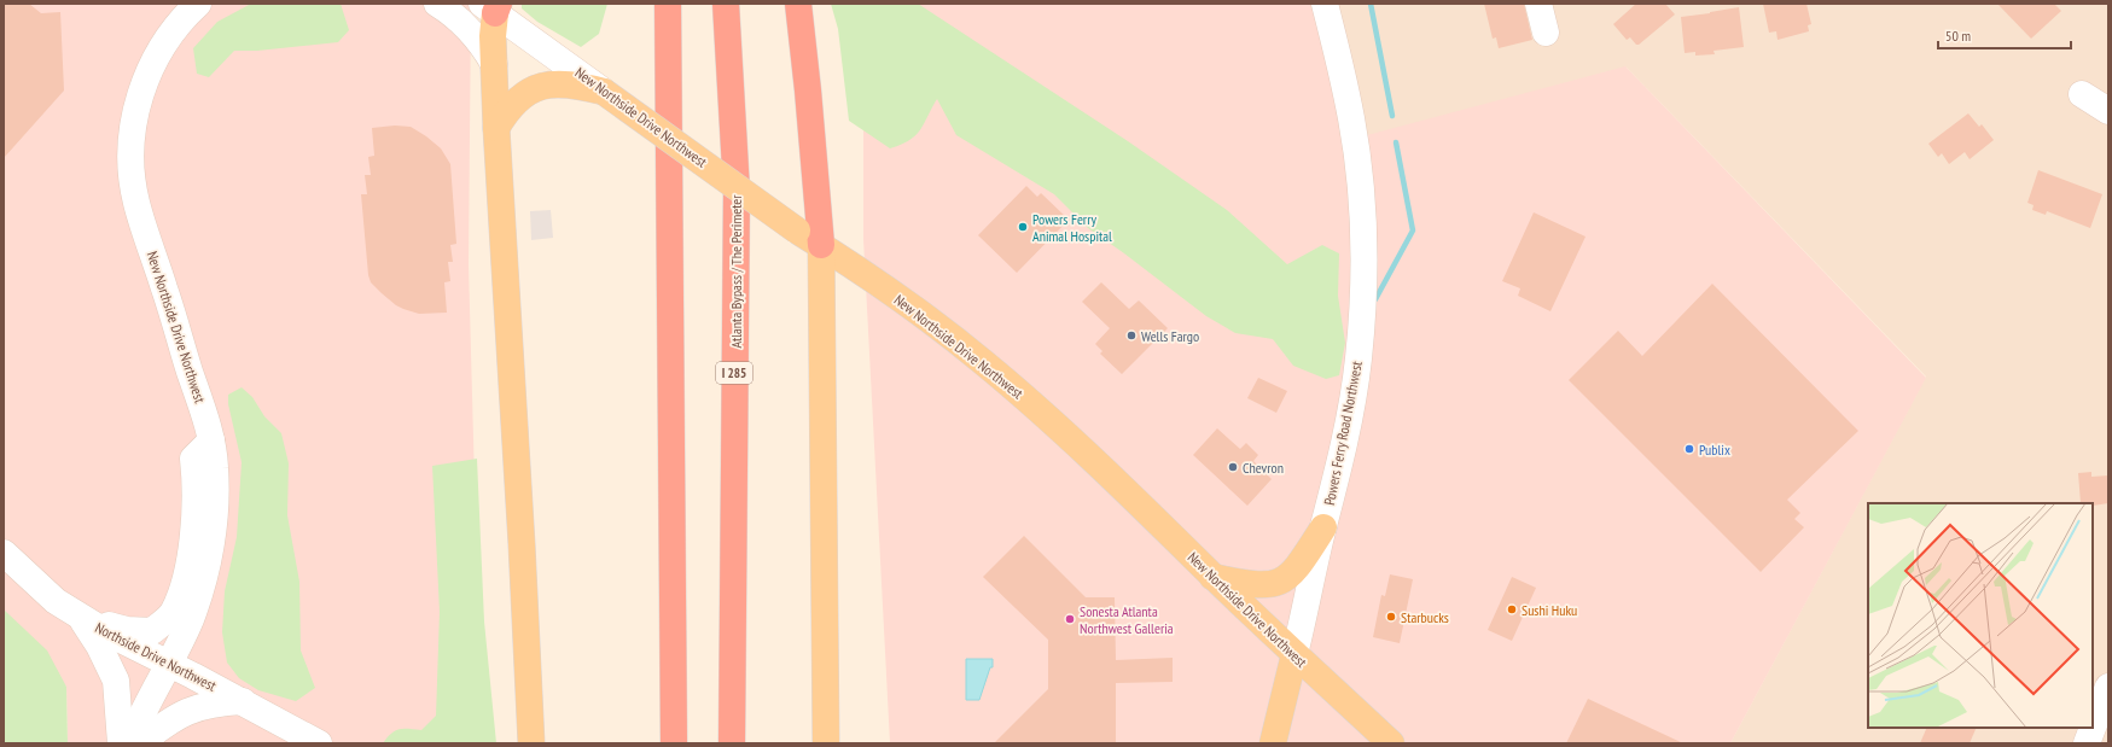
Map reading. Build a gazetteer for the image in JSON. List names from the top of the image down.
{
  "streets": {
    "highway": ["Atlanta Bypass / The Perimeter", "I 285"],
    "main road": ["New Northside Drive Northwest", "Powers Ferry Road Northwest"],
    "street": ["Northside Drive Northwest"]
  },
  "crossings": [
    ["New Northside Drive Northwest", "Powers Ferry Road Northwest"],
    ["New Northside Drive Northwest", "Northside Drive Northwest"]
  ],
  "places": [
    "Powers Ferry Animal Hospital",
    "Wells Fargo",
    "Publix",
    "Chevron",
    "Sushi Huku",
    "Starbucks",
    "Sonesta Atlanta Northwest Galleria"
  ],
  "scale_bar": "50 m"
}
